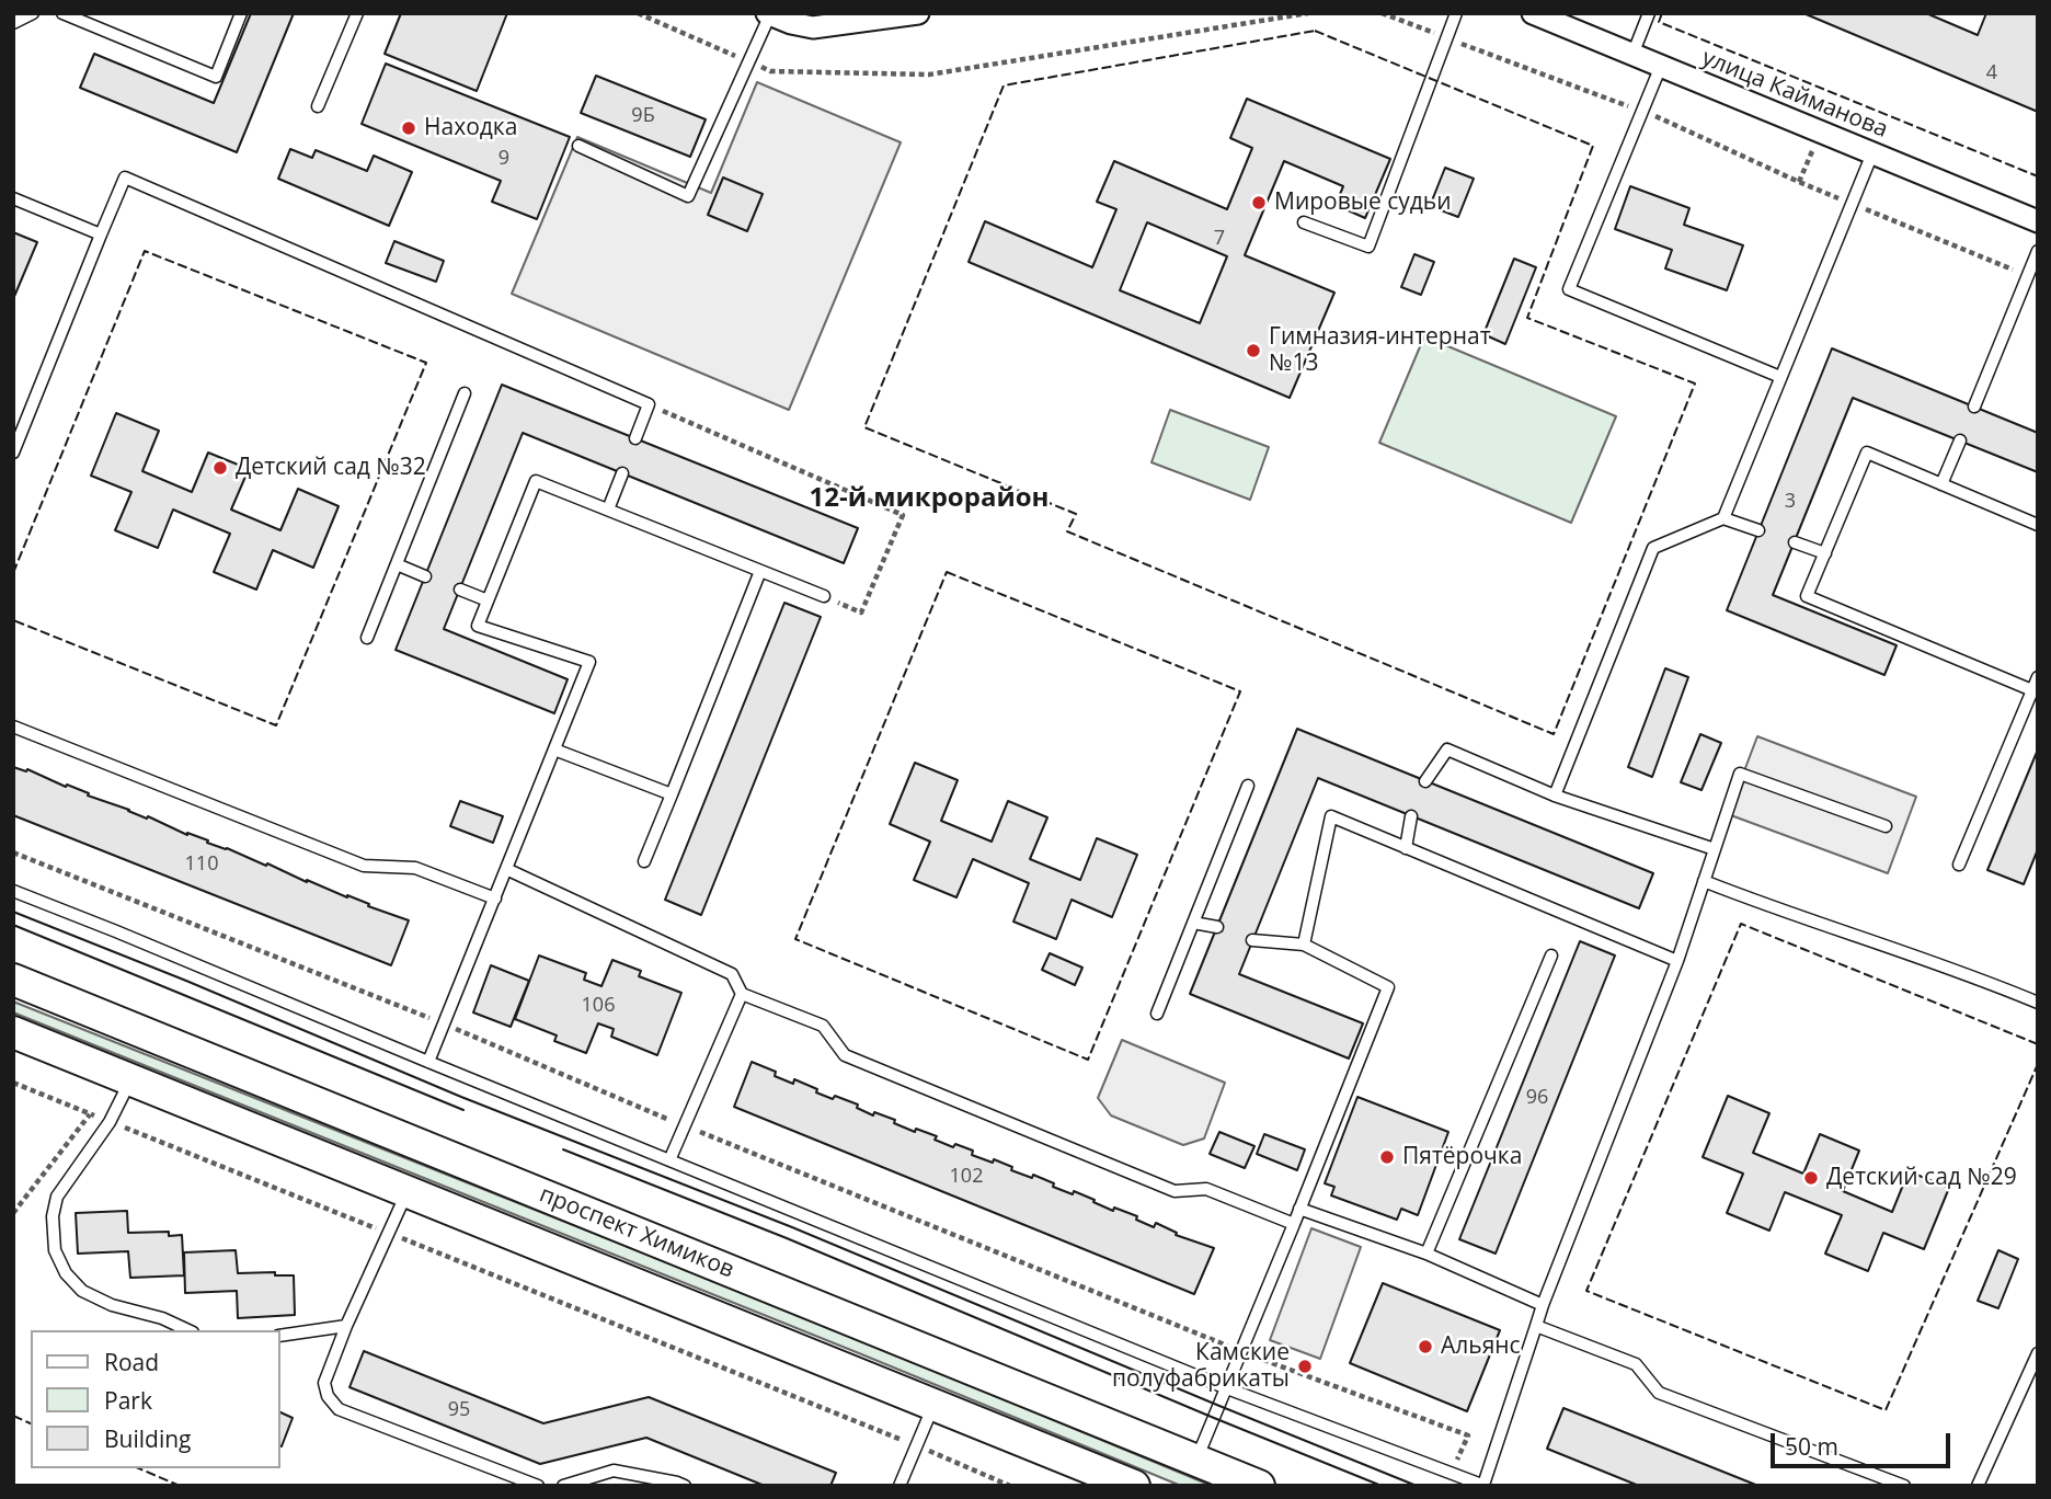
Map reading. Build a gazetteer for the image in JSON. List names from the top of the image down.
{
  "streets": {
    "main road": ["проспект Химиков"],
    "street": ["улица Кайманова"]
  },
  "districts": ["12-й микрорайон"],
  "places": [
    "Находка",
    "Мировые судьи",
    "Гимназия-интернат №13",
    "Детский сад №32",
    "Пятёрочка",
    "Детский сад №29",
    "Альянс",
    "Камские полуфабрикаты"
  ],
  "house_numbers": [
    "4",
    "9Б",
    "9",
    "7",
    "3",
    "110",
    "106",
    "96",
    "102",
    "95"
  ],
  "legend": ["Road", "Park", "Building"],
  "scale_bar": "50 m"
}
